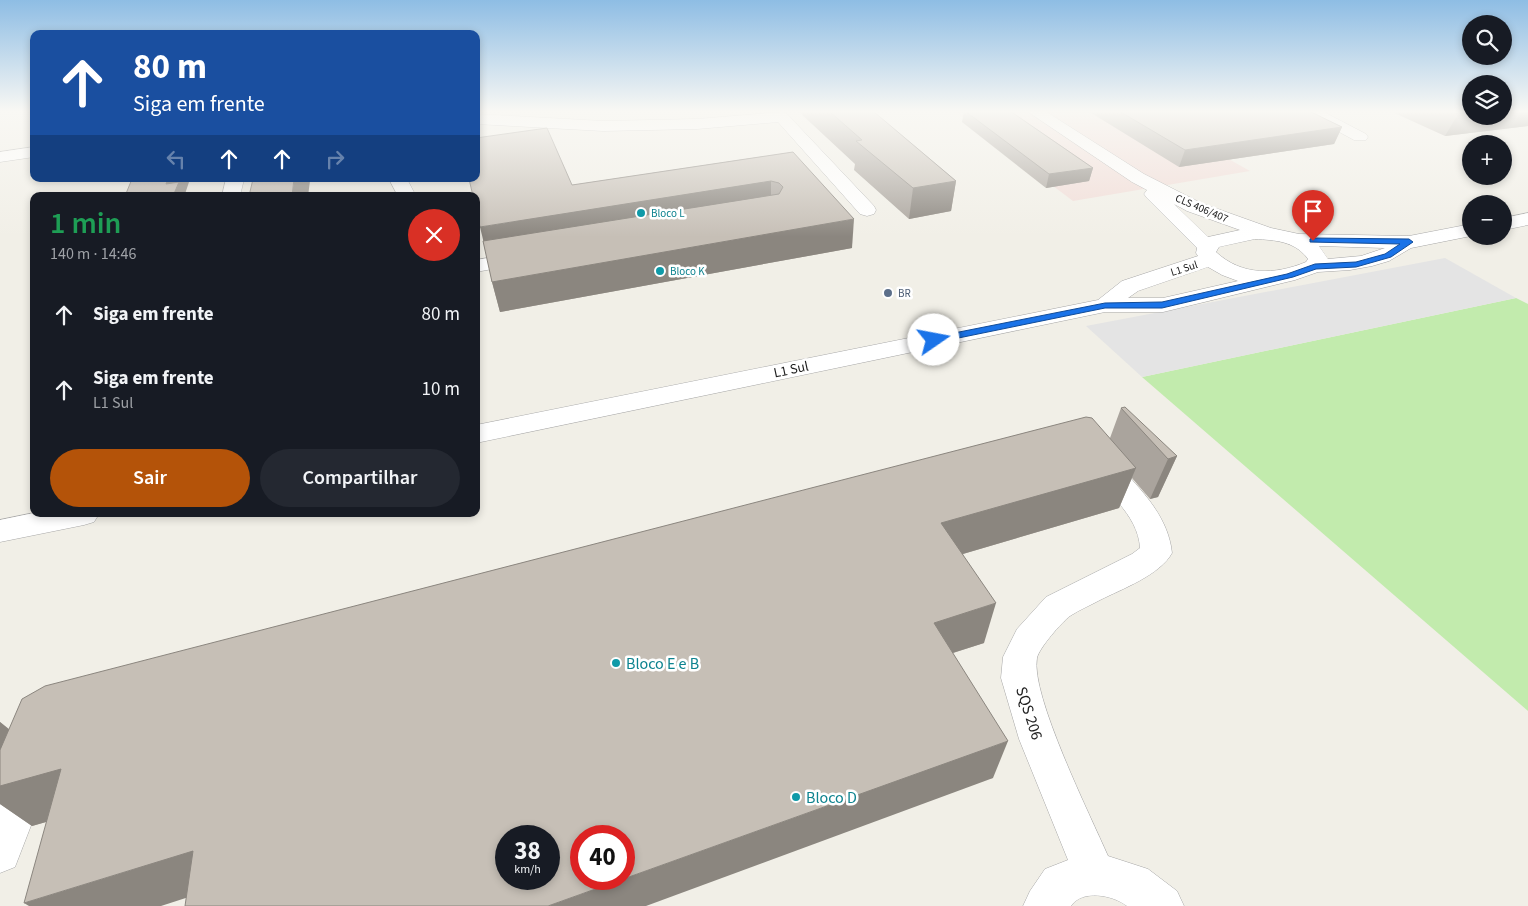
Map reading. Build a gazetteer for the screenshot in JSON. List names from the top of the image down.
{
  "streets": {
    "street": ["CLS 406/407", "L1 Sul", "SQS 206"]
  },
  "crossings": [
    ["CLS 406/407", "L1 Sul"]
  ],
  "places": [
    "Bloco L",
    "Bloco K",
    "BR",
    "Bloco E e B",
    "Bloco D"
  ],
  "page": {
    "map_buttons": ["+", "−"],
    "turn": ["80 m", "Siga em frente"],
    "heading": ["1 min", "140 m · 14:46"],
    "list": [
      {
        "name": "Siga em frente",
        "value": "80 m"
      },
      {
        "name": "Siga em frente",
        "note": "L1 Sul",
        "value": "10 m"
      }
    ],
    "buttons": ["Sair", "Compartilhar"],
    "speed": "38 km/h",
    "limit": "40"
  }
}
